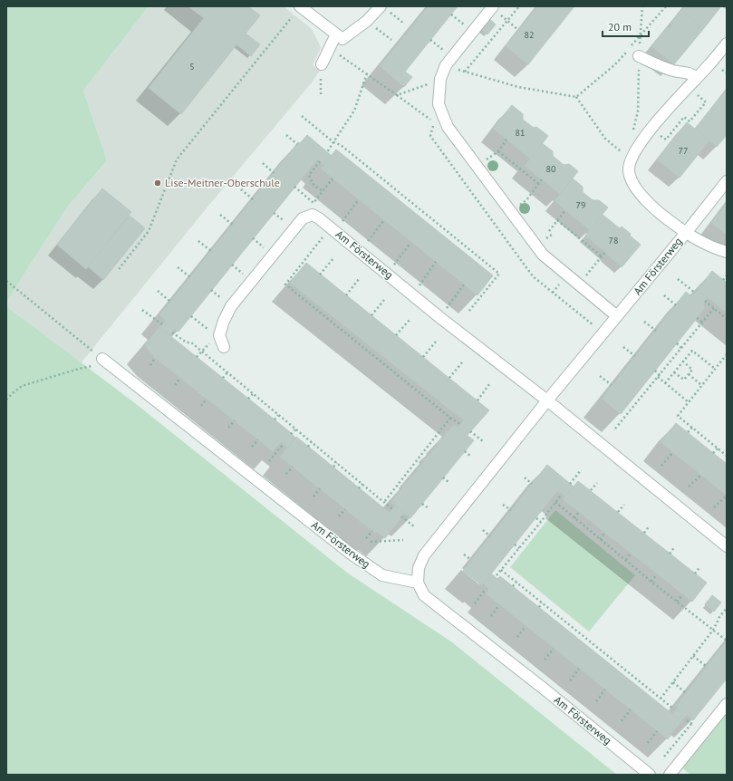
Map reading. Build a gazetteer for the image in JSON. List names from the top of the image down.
{
  "streets": {
    "street": ["Am Försterweg"]
  },
  "places": ["Lise-Meitner-Oberschule"],
  "house_numbers": [
    "82",
    "5",
    "81",
    "77",
    "80",
    "79",
    "78"
  ],
  "scale_bar": "20 m"
}
